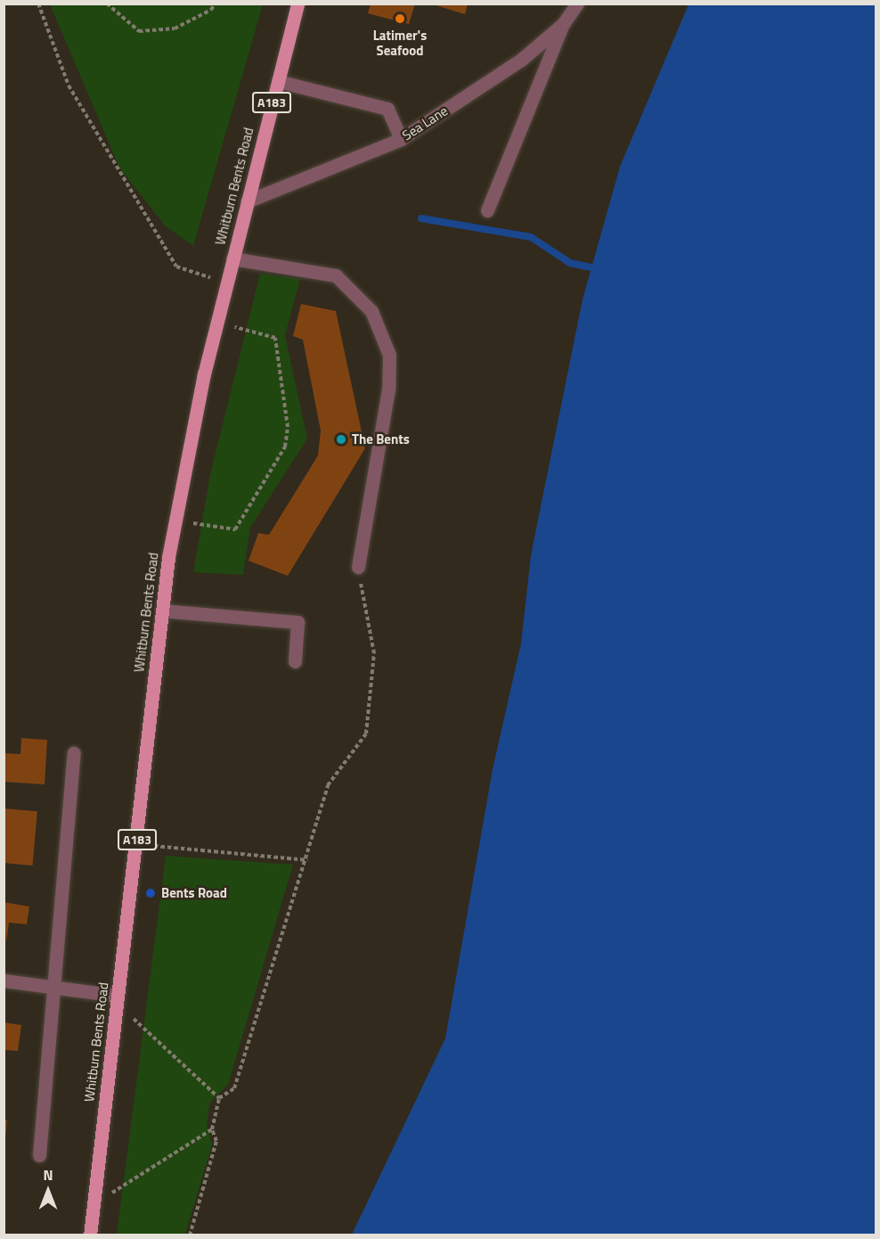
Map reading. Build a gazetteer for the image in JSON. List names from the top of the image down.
{
  "streets": {
    "main road": ["A183", "Whitburn Bents Road"],
    "street": ["Sea Lane"]
  },
  "crossings": [
    ["Sea Lane", "Whitburn Bents Road"]
  ],
  "places": ["Latimer's Seafood", "The Bents", "Bents Road"],
  "north": "top"
}
